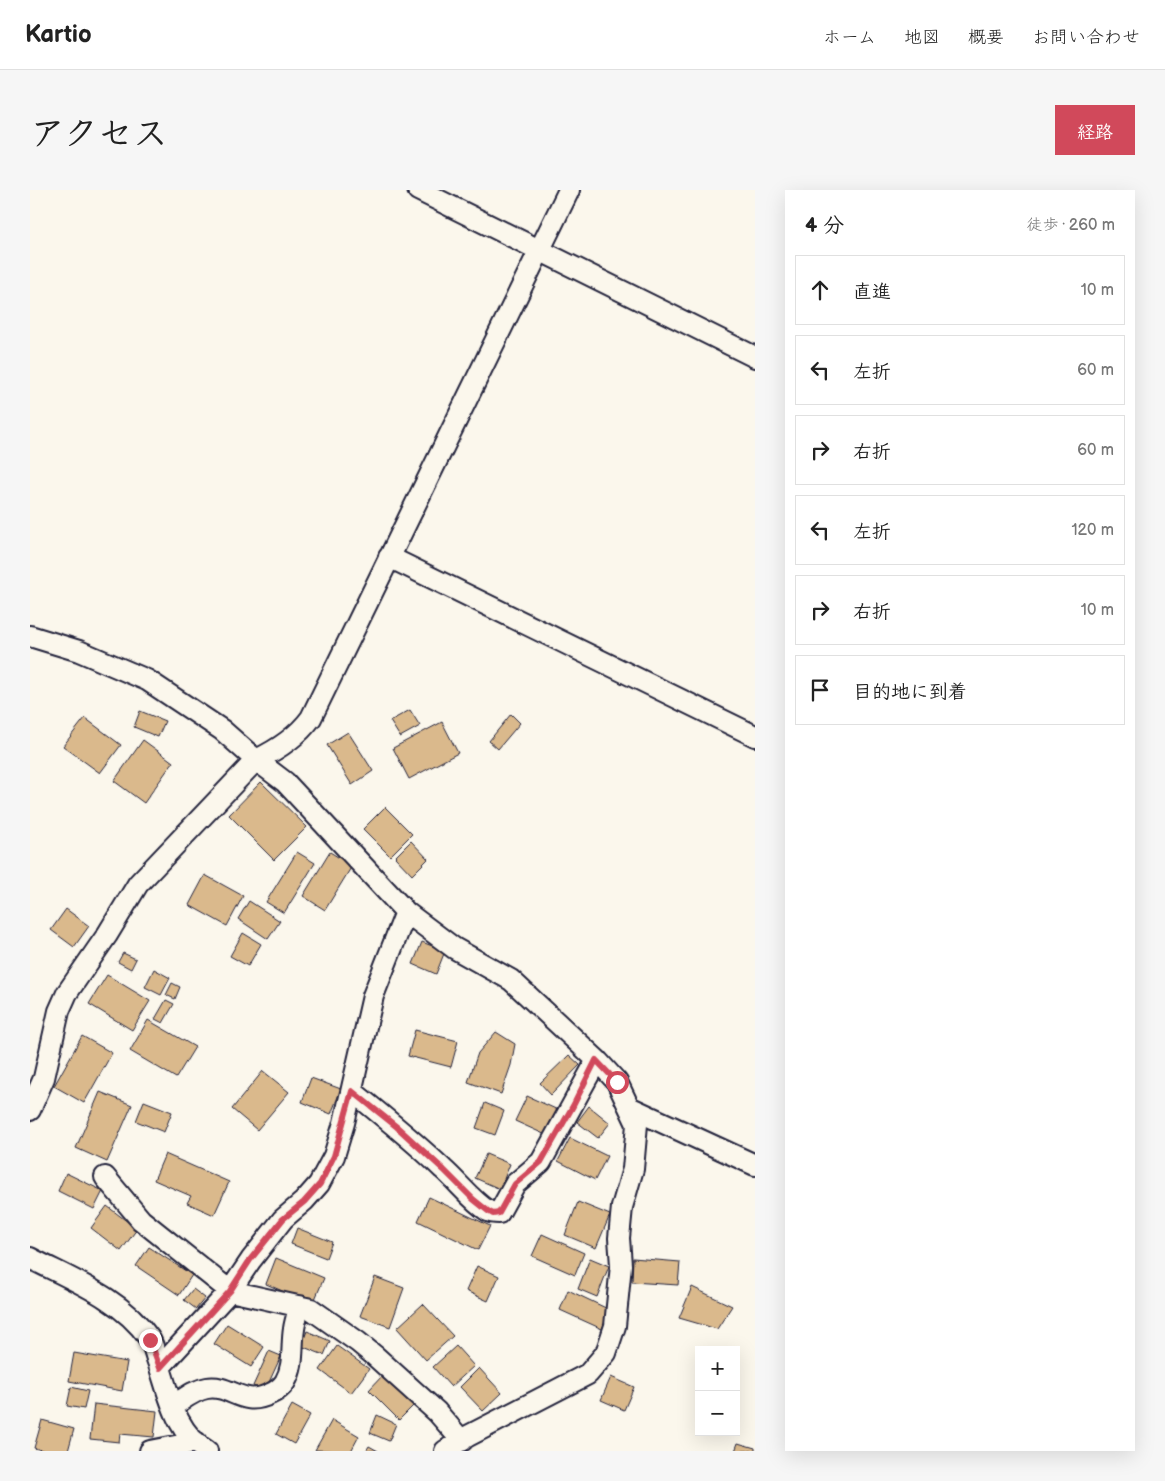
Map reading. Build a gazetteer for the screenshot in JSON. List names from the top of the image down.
{
  "page": {
    "header": "Kartio",
    "nav": [
      "ホーム",
      "地図",
      "概要",
      "お問い合わせ"
    ],
    "title": "アクセス",
    "buttons": "経路",
    "heading": ["4 分", "徒歩 · 260 m"],
    "list": [
      ["直進", "10 m"],
      ["左折", "60 m"],
      ["右折", "60 m"],
      ["左折", "120 m"],
      ["右折", "10 m"],
      "目的地に到着"
    ],
    "map_buttons": ["+", "−"]
  }
}
